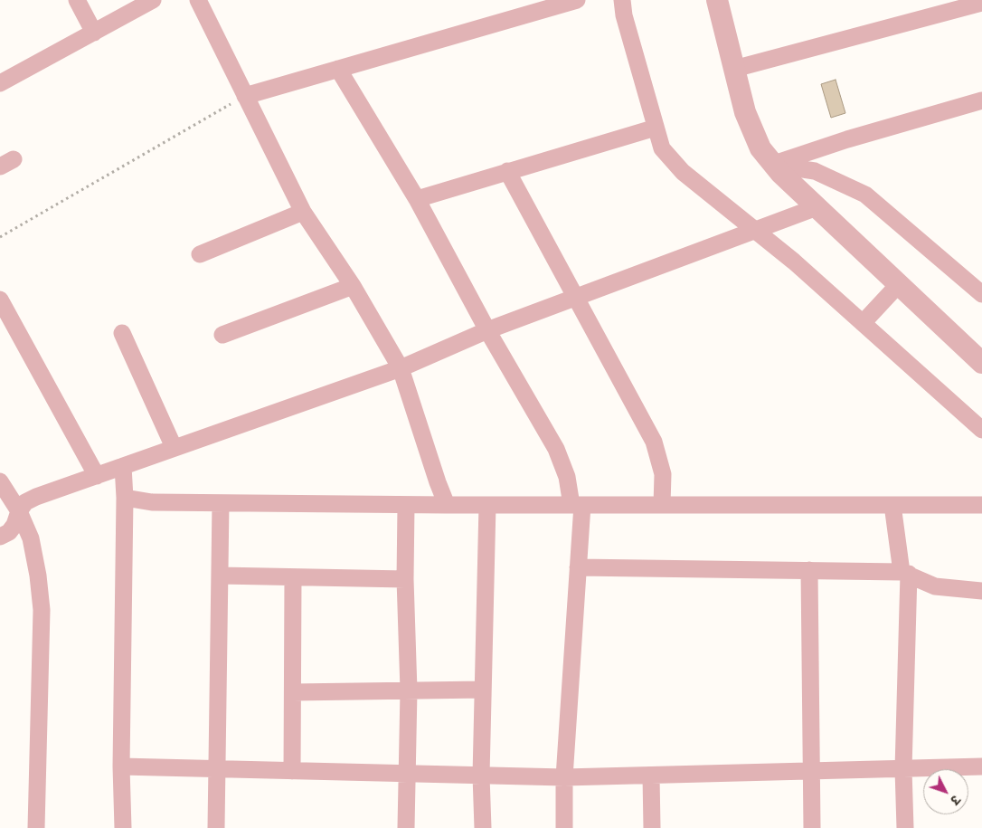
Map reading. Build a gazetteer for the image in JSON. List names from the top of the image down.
{
  "north": "bottom right"
}
